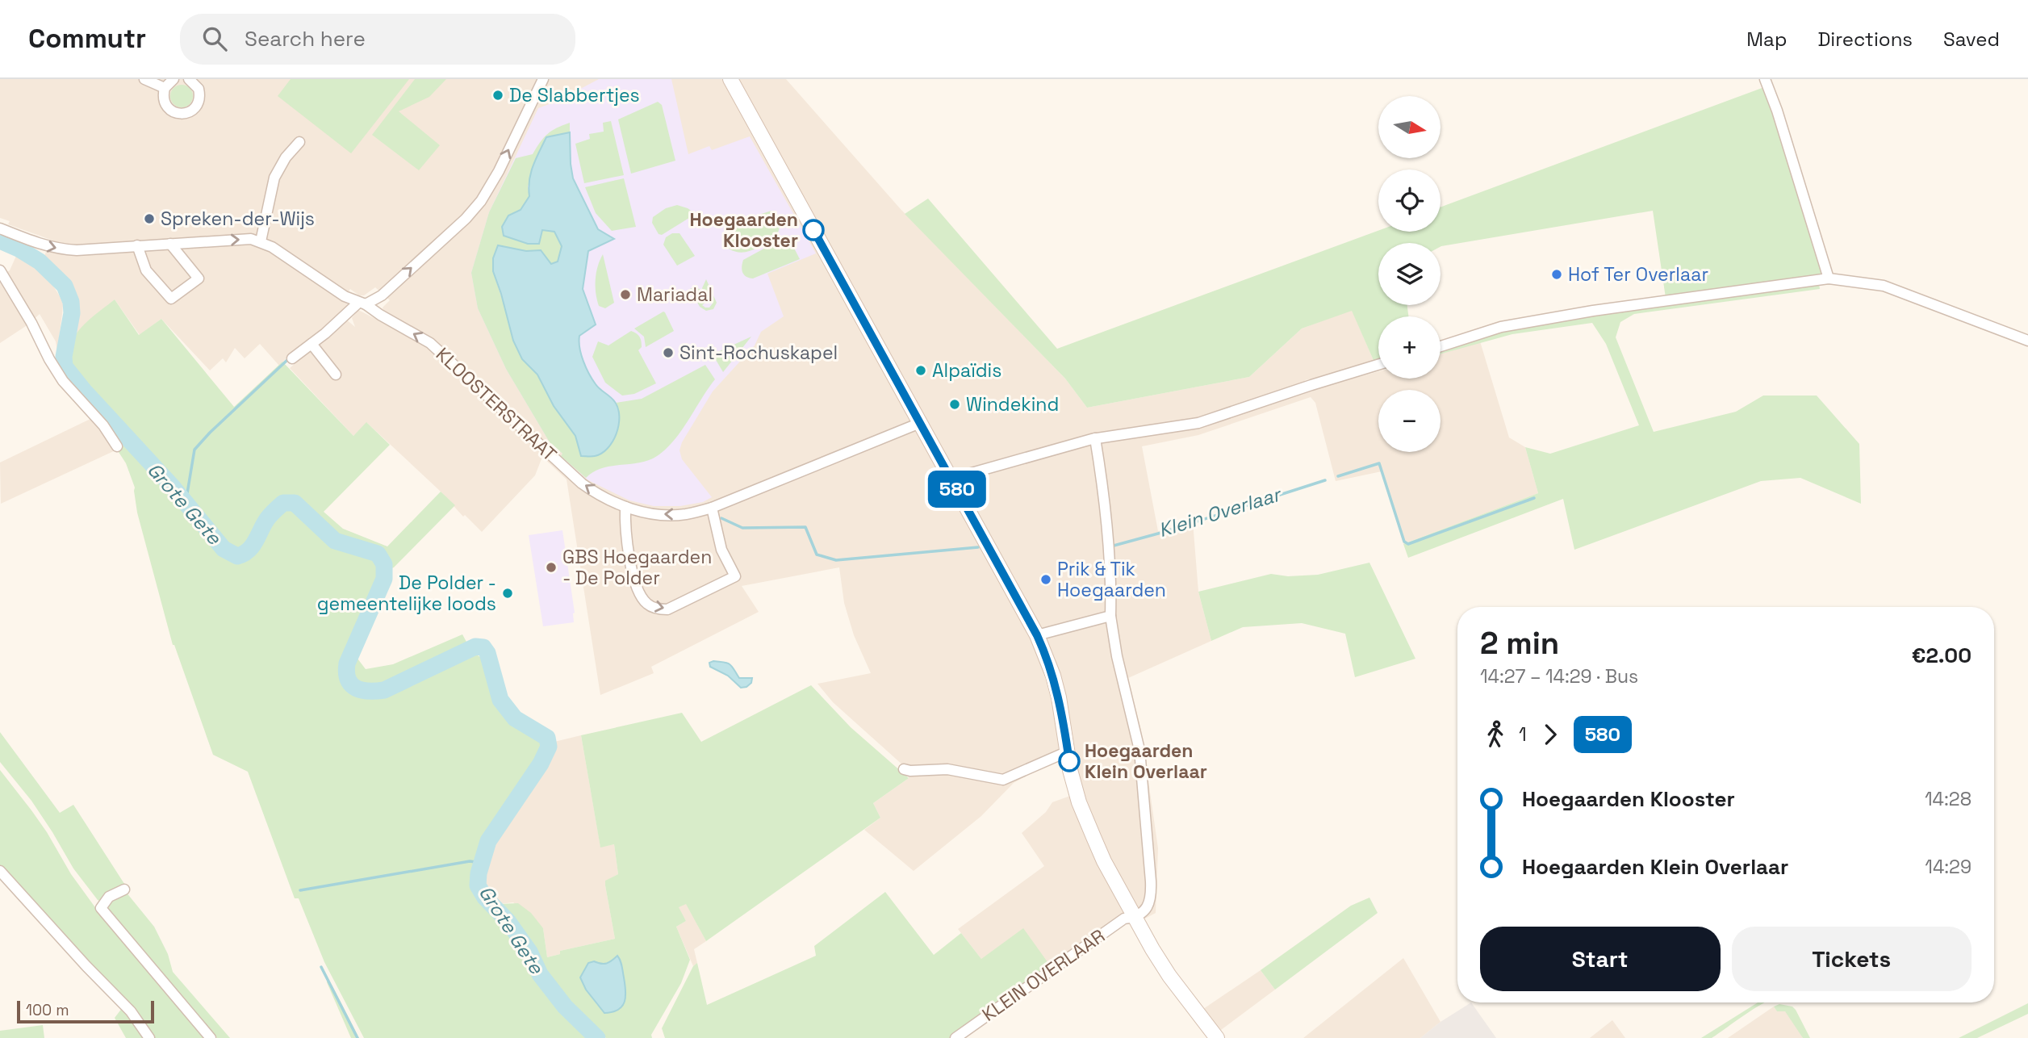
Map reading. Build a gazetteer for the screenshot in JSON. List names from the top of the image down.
{
  "streets": {
    "street": ["KLOOSTERSTRAAT", "KLEIN OVERLAAR"]
  },
  "one_way": ["KLOOSTERSTRAAT"],
  "water": ["Grote Gete", "Klein Overlaar"],
  "places": [
    "De Slabbertjes",
    "Spreken-der-Wijs",
    "Hoegaarden Klooster",
    "Hof Ter Overlaar",
    "Mariadal",
    "Sint-Rochuskapel",
    "Alpaïdis",
    "Windekind",
    "GBS Hoegaarden - De Polder",
    "Prik & Tik Hoegaarden",
    "De Polder - gemeentelijke loods",
    "Hoegaarden Klein Overlaar"
  ],
  "lines": ["bus line 580"],
  "scale_bar": "100 m",
  "north": "right",
  "page": {
    "header": "Commutr",
    "search": "Search here",
    "nav": ["Map", "Directions", "Saved"],
    "on_map": "580",
    "map_buttons": ["+", "−"],
    "heading": ["2 min", "14:27 – 14:29 · Bus", "€2.00"],
    "legs": ["1", "580"],
    "list": [
      {
        "name": "Hoegaarden Klooster",
        "value": "14:28"
      },
      {
        "name": "Hoegaarden Klein Overlaar",
        "value": "14:29"
      }
    ],
    "buttons": ["Start", "Tickets"],
    "scale": "100 m"
  }
}
